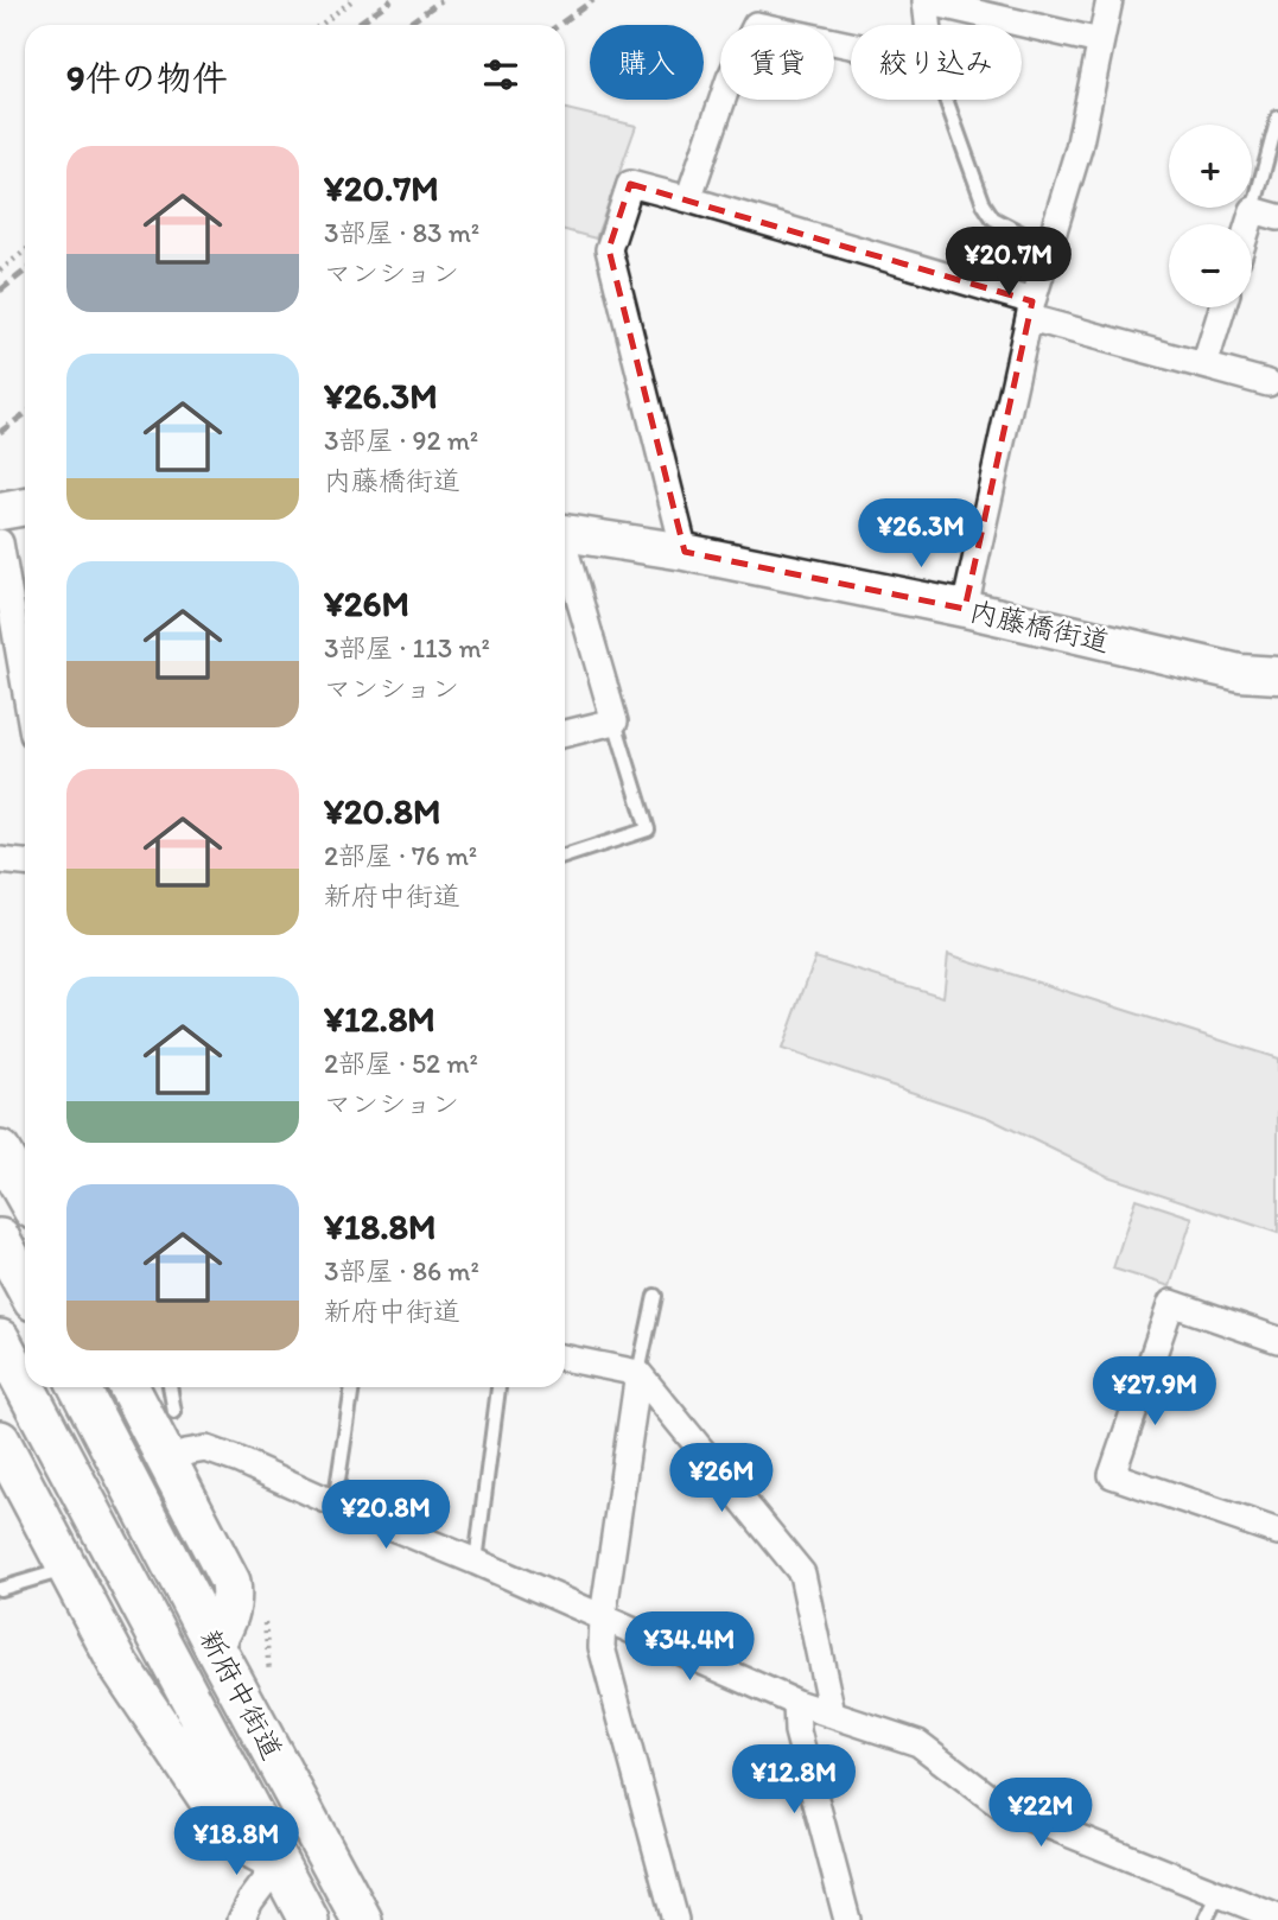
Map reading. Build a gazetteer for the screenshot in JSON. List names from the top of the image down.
{
  "streets": {
    "main road": ["新府中街道"],
    "street": ["内藤橋街道"]
  },
  "page": {
    "chip": ["購入", "賃貸", "絞り込み"],
    "heading": "9件の物件",
    "map_buttons": ["+", "−"],
    "list": [
      {
        "name": "¥20.7M",
        "note": "3部屋 · 83 m² · マンション"
      },
      {
        "name": "¥26.3M",
        "note": "3部屋 · 92 m² · 内藤橋街道"
      },
      {
        "name": "¥26M",
        "note": "3部屋 · 113 m² · マンション"
      },
      {
        "name": "¥20.8M",
        "note": "2部屋 · 76 m² · 新府中街道"
      },
      {
        "name": "¥12.8M",
        "note": "2部屋 · 52 m² · マンション"
      },
      {
        "name": "¥18.8M",
        "note": "3部屋 · 86 m² · 新府中街道"
      }
    ],
    "price": [
      "¥20.7M",
      "¥26.3M",
      "¥27.9M",
      "¥26M",
      "¥20.8M",
      "¥34.4M",
      "¥12.8M",
      "¥22M",
      "¥18.8M"
    ]
  }
}
